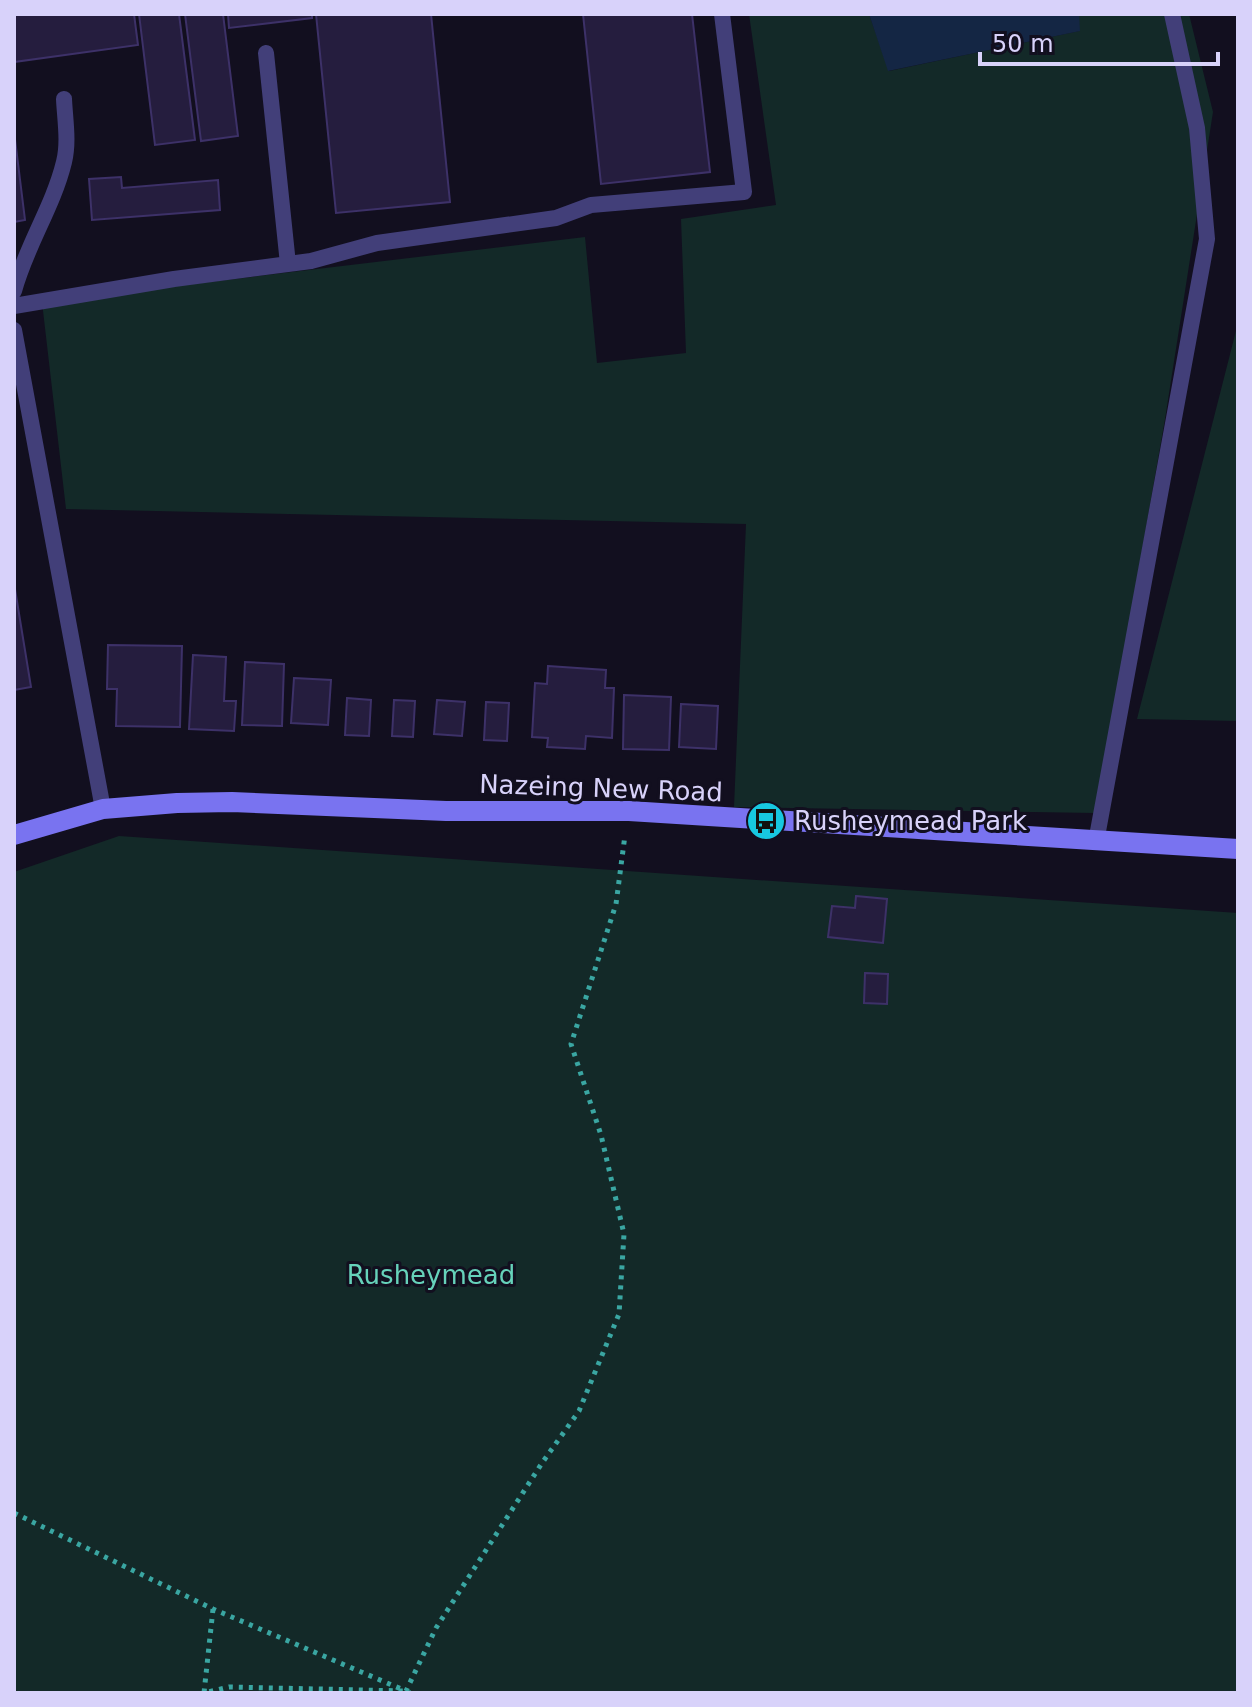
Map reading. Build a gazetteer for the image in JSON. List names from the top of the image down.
{
  "streets": {
    "main road": ["Nazeing New Road"]
  },
  "parks": ["Rusheymead"],
  "places": {
    "bus stop": ["Rusheymead Park"]
  },
  "scale_bar": "50 m"
}
